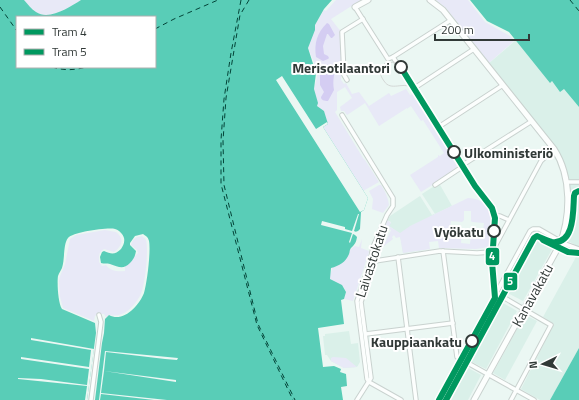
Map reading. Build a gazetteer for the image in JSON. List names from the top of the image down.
{
  "streets": {
    "main road": ["Kanavakatu"],
    "street": ["Laivastokatu"]
  },
  "places": [
    "Merisotilaantori",
    "Ulkoministeriö",
    "Vyökatu",
    "Kauppiaankatu"
  ],
  "lines": ["tram line 4", "tram line 5"],
  "legend": ["Tram 4", "Tram 5"],
  "scale_bar": "200 m",
  "north": "left"
}
